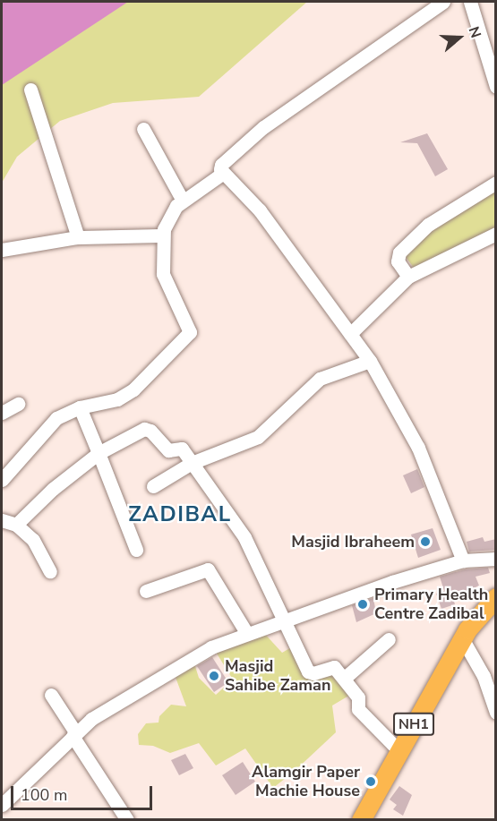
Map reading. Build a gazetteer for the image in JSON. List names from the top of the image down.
{
  "streets": {
    "highway": ["NH1"]
  },
  "districts": ["ZADIBAL"],
  "places": [
    "Masjid Ibraheem",
    "Primary Health Centre Zadibal",
    "Masjid Sahibe Zaman",
    "Alamgir Paper Machie House"
  ],
  "scale_bar": "100 m",
  "north": "right"
}
